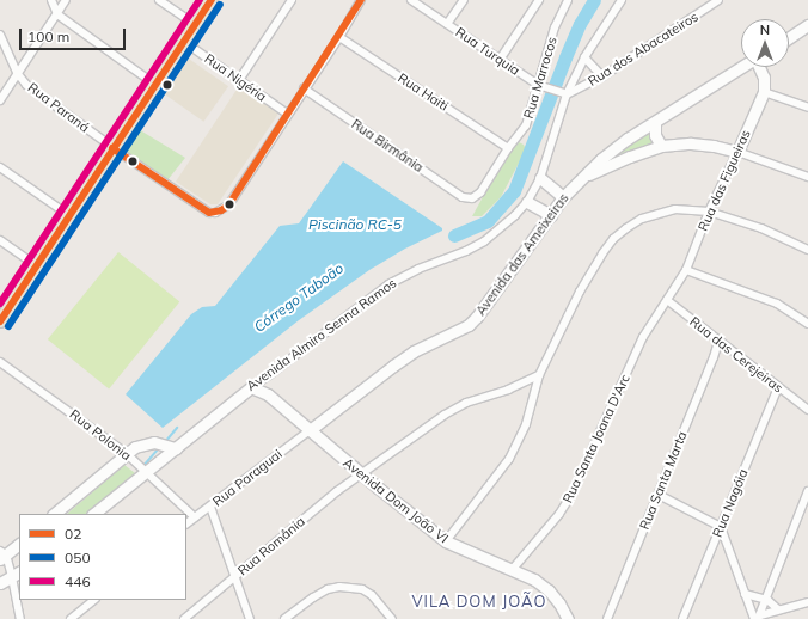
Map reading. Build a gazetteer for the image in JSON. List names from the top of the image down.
{
  "streets": {
    "street": [
      "Rua dos Abacateiros",
      "Rua Turquia",
      "Rua Nigéria",
      "Rua Marrocos",
      "Rua Haiti",
      "Rua Paraná",
      "Rua Birmânia",
      "Rua das Figueiras",
      "Avenida das Ameixeiras",
      "Avenida Almiro Senna Ramos",
      "Rua das Cerejeiras",
      "Rua Polonia",
      "Rua Santa Joana D'Arc",
      "Rua Paraguai",
      "Rua Santa Marta",
      "Avenida Dom João VI",
      "Rua Nagóia",
      "Rua România"
    ]
  },
  "crossings": [
    ["Rua dos Abacateiros", "Rua Turquia"],
    ["Rua dos Abacateiros", "Avenida Almiro Senna Ramos"],
    ["Rua Turquia", "Rua Marrocos"],
    ["Rua Turquia", "Avenida Almiro Senna Ramos"],
    ["Rua Nigéria", "Rua Paraná"],
    ["Rua Marrocos", "Rua Haiti"],
    ["Rua Marrocos", "Rua Birmânia"],
    ["Rua das Figueiras", "Rua das Cerejeiras"],
    ["Rua das Figueiras", "Rua Santa Joana D'Arc"],
    ["Avenida das Ameixeiras", "Rua Paraguai"],
    ["Avenida das Ameixeiras", "Avenida Dom João VI"],
    ["Avenida Almiro Senna Ramos", "Rua Polonia"],
    ["Avenida Almiro Senna Ramos", "Avenida Dom João VI"],
    ["Rua das Cerejeiras", "Rua Santa Joana D'Arc"],
    ["Rua das Cerejeiras", "Rua Santa Marta"],
    ["Rua das Cerejeiras", "Rua Nagóia"],
    ["Rua Polonia", "Rua Paraguai"],
    ["Rua Santa Joana D'Arc", "Avenida Dom João VI"],
    ["Rua Paraguai", "Avenida Dom João VI"],
    ["Avenida Dom João VI", "Rua România"]
  ],
  "districts": ["VILA DOM JOÃO"],
  "water": ["Piscinão RC-5", "Córrego Taboão"],
  "lines": ["transit line 02", "transit line 446", "transit line 050"],
  "legend": ["02", "050", "446"],
  "scale_bar": "100 m",
  "north": "top"
}
